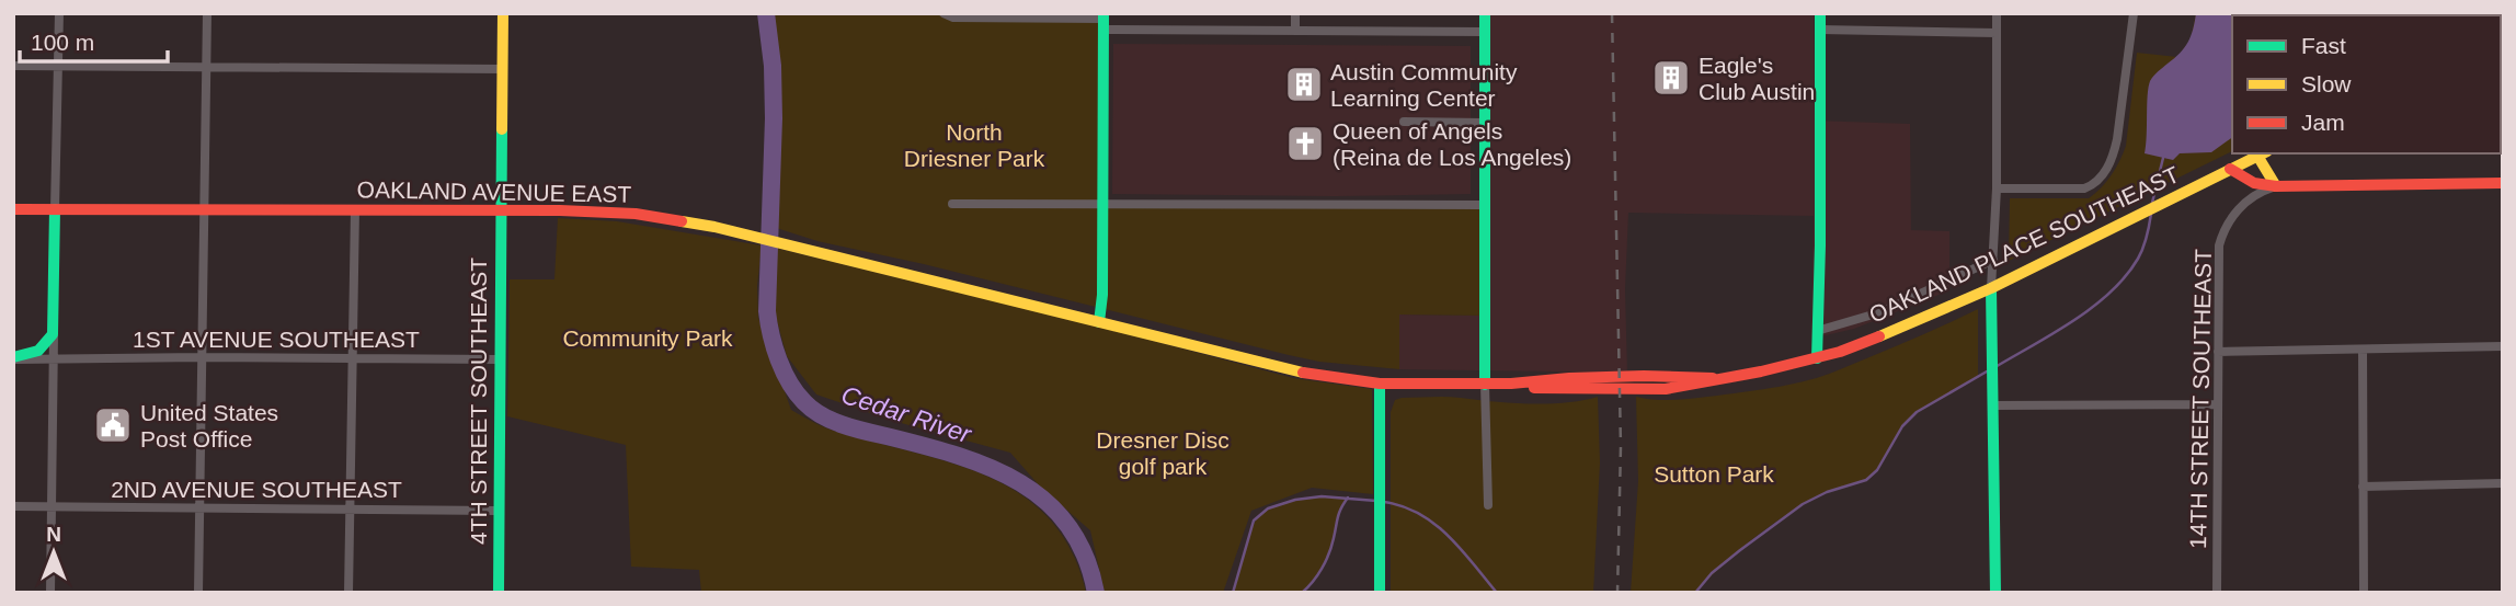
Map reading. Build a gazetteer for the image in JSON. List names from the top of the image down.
{
  "streets": {
    "main road": ["OAKLAND AVENUE EAST", "OAKLAND PLACE SOUTHEAST", "4TH STREET SOUTHEAST"],
    "street": ["1ST AVENUE SOUTHEAST", "14TH STREET SOUTHEAST", "2ND AVENUE SOUTHEAST"]
  },
  "crossings": [
    ["OAKLAND AVENUE EAST", "OAKLAND PLACE SOUTHEAST"],
    ["OAKLAND AVENUE EAST", "4TH STREET SOUTHEAST"],
    ["1ST AVENUE SOUTHEAST", "4TH STREET SOUTHEAST"],
    ["4TH STREET SOUTHEAST", "2ND AVENUE SOUTHEAST"]
  ],
  "water": ["Cedar River"],
  "parks": [
    "North Driesner Park",
    "Community Park",
    "Dresner Disc golf park",
    "Sutton Park"
  ],
  "places": {
    "building": ["Eagle's Club Austin", "Austin Community Learning Center"],
    "church": ["Queen of Angels (Reina de Los Angeles)"],
    "public building": ["United States Post Office"]
  },
  "legend": ["Fast", "Slow", "Jam"],
  "scale_bar": "100 m",
  "north": "top"
}
